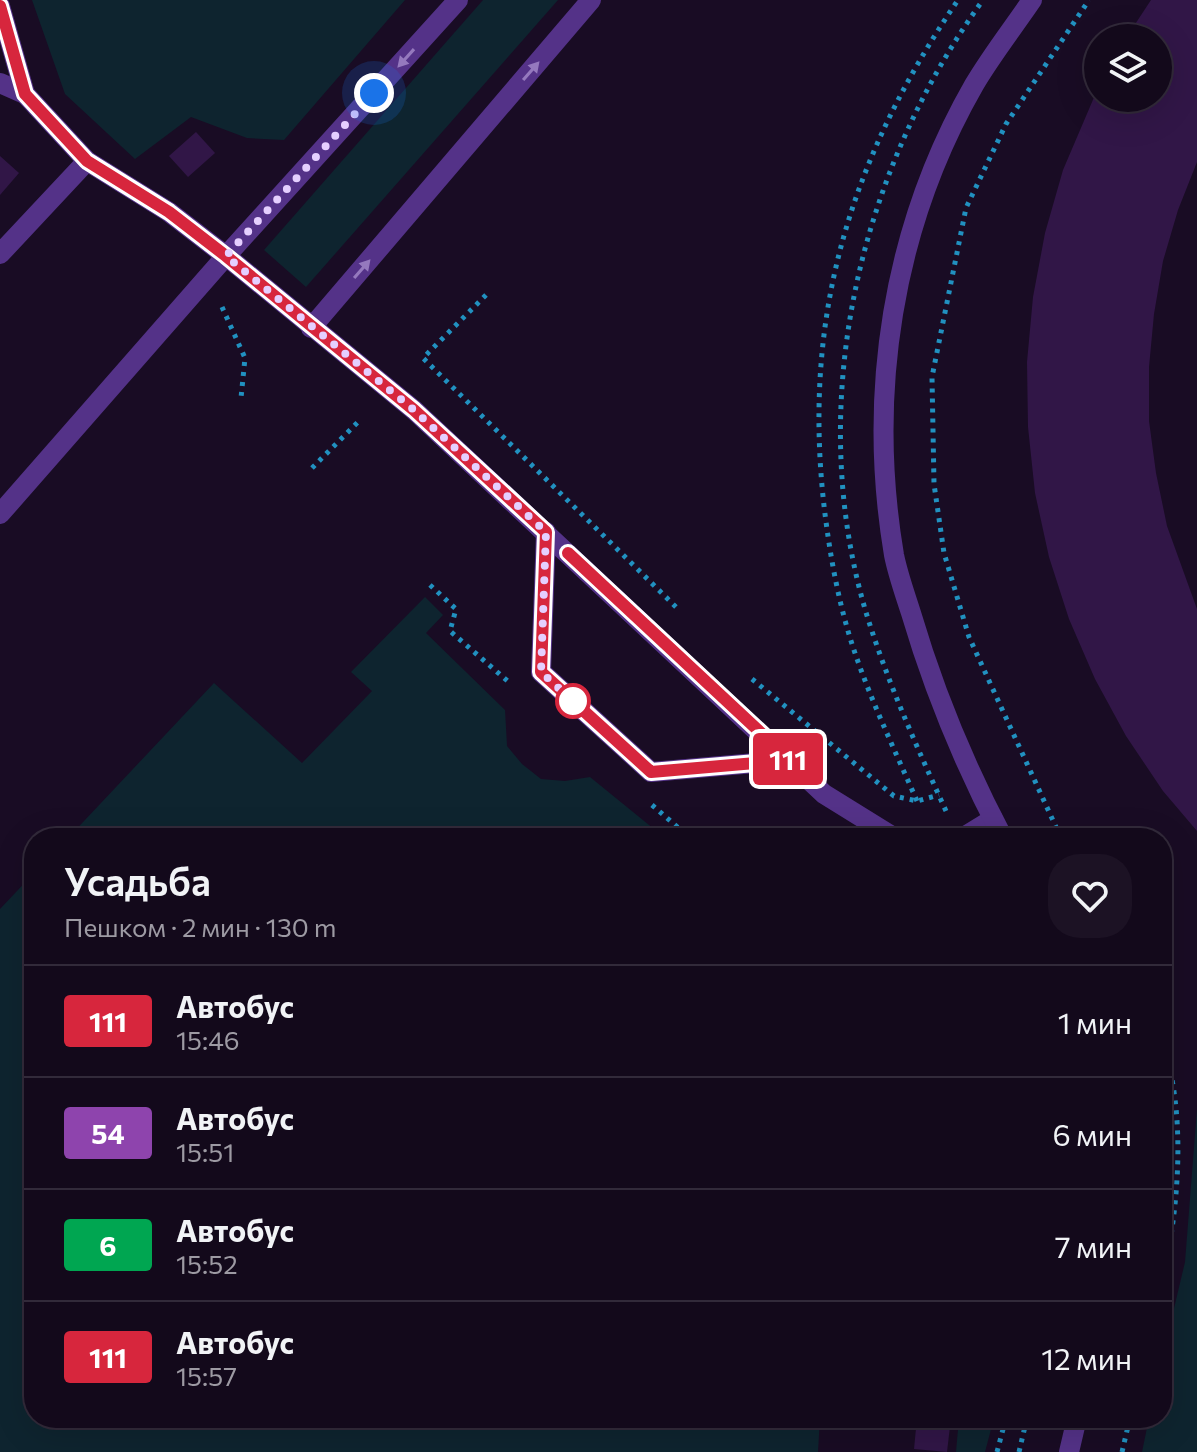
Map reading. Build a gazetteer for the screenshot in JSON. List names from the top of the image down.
{
  "lines": ["bus line 111"],
  "page": {
    "on_map": "111",
    "heading": ["Усадьба", "Пешком · 2 мин · 130 m"],
    "list": [
      {
        "mark": "111",
        "name": "Автобус",
        "note": "15:46",
        "value": "1 мин"
      },
      {
        "mark": "54",
        "name": "Автобус",
        "note": "15:51",
        "value": "6 мин"
      },
      {
        "mark": "6",
        "name": "Автобус",
        "note": "15:52",
        "value": "7 мин"
      },
      {
        "mark": "111",
        "name": "Автобус",
        "note": "15:57",
        "value": "12 мин"
      }
    ]
  }
}
